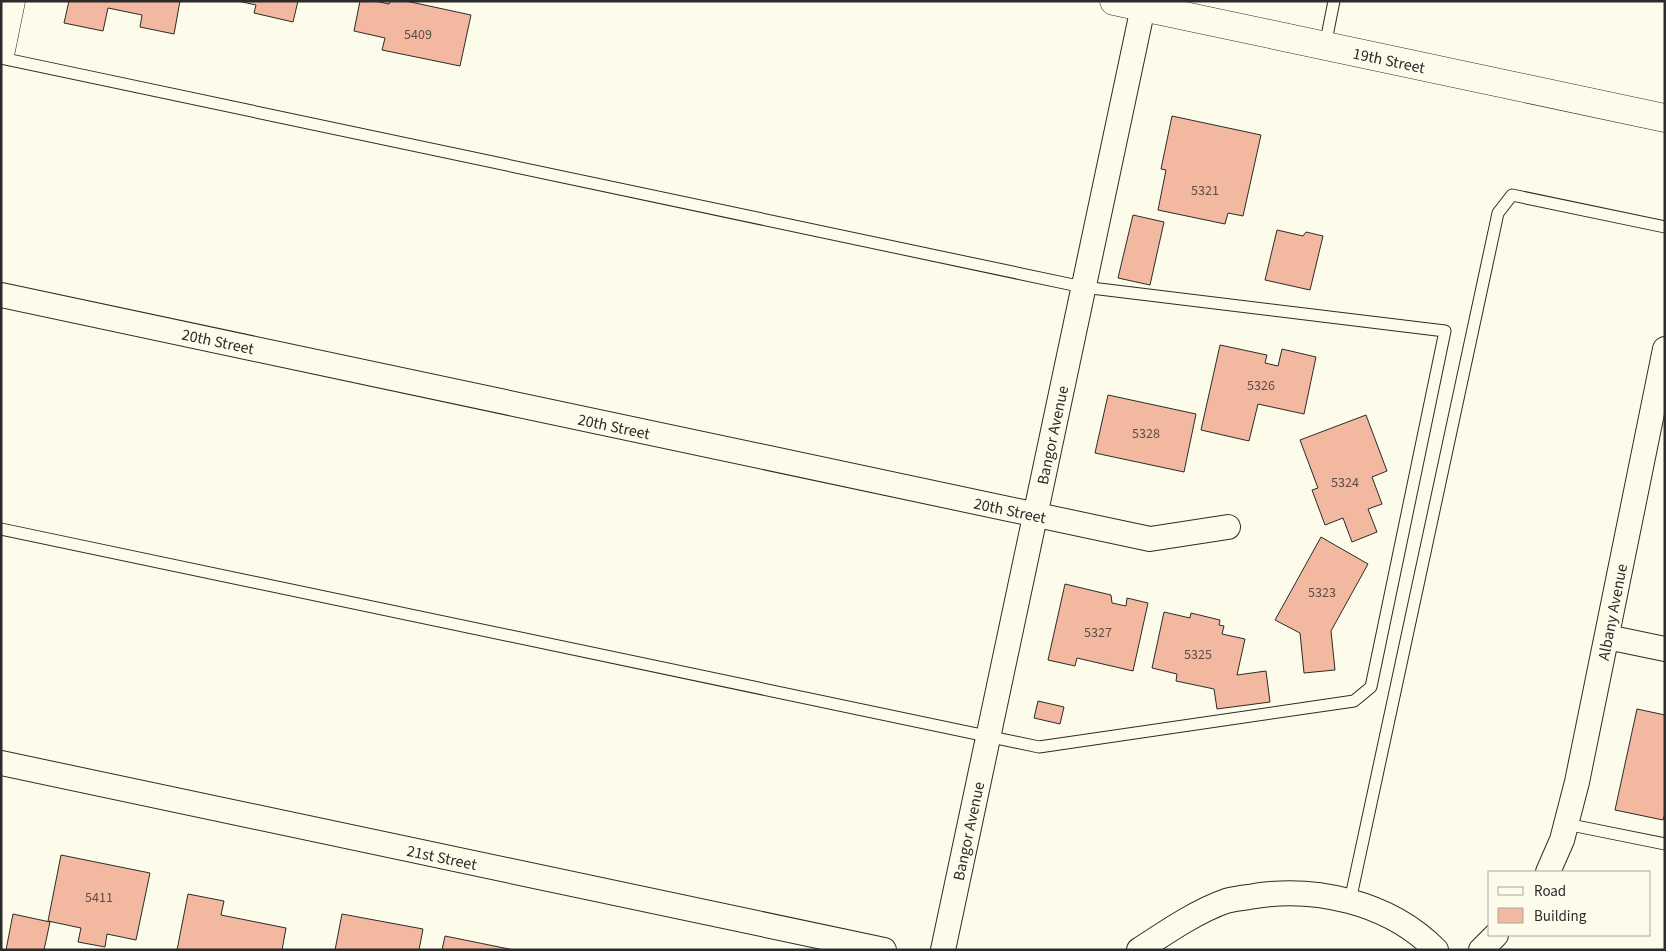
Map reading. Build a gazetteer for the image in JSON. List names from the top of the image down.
{
  "streets": {
    "main road": ["19th Street"],
    "street": [
      "20th Street",
      "Bangor Avenue",
      "Albany Avenue",
      "21st Street"
    ]
  },
  "crossings": [
    ["19th Street", "Bangor Avenue"],
    ["20th Street", "Bangor Avenue"]
  ],
  "house_numbers": [
    "5409",
    "5321",
    "5326",
    "5328",
    "5324",
    "5323",
    "5327",
    "5325",
    "5411"
  ],
  "legend": ["Road", "Building"]
}
